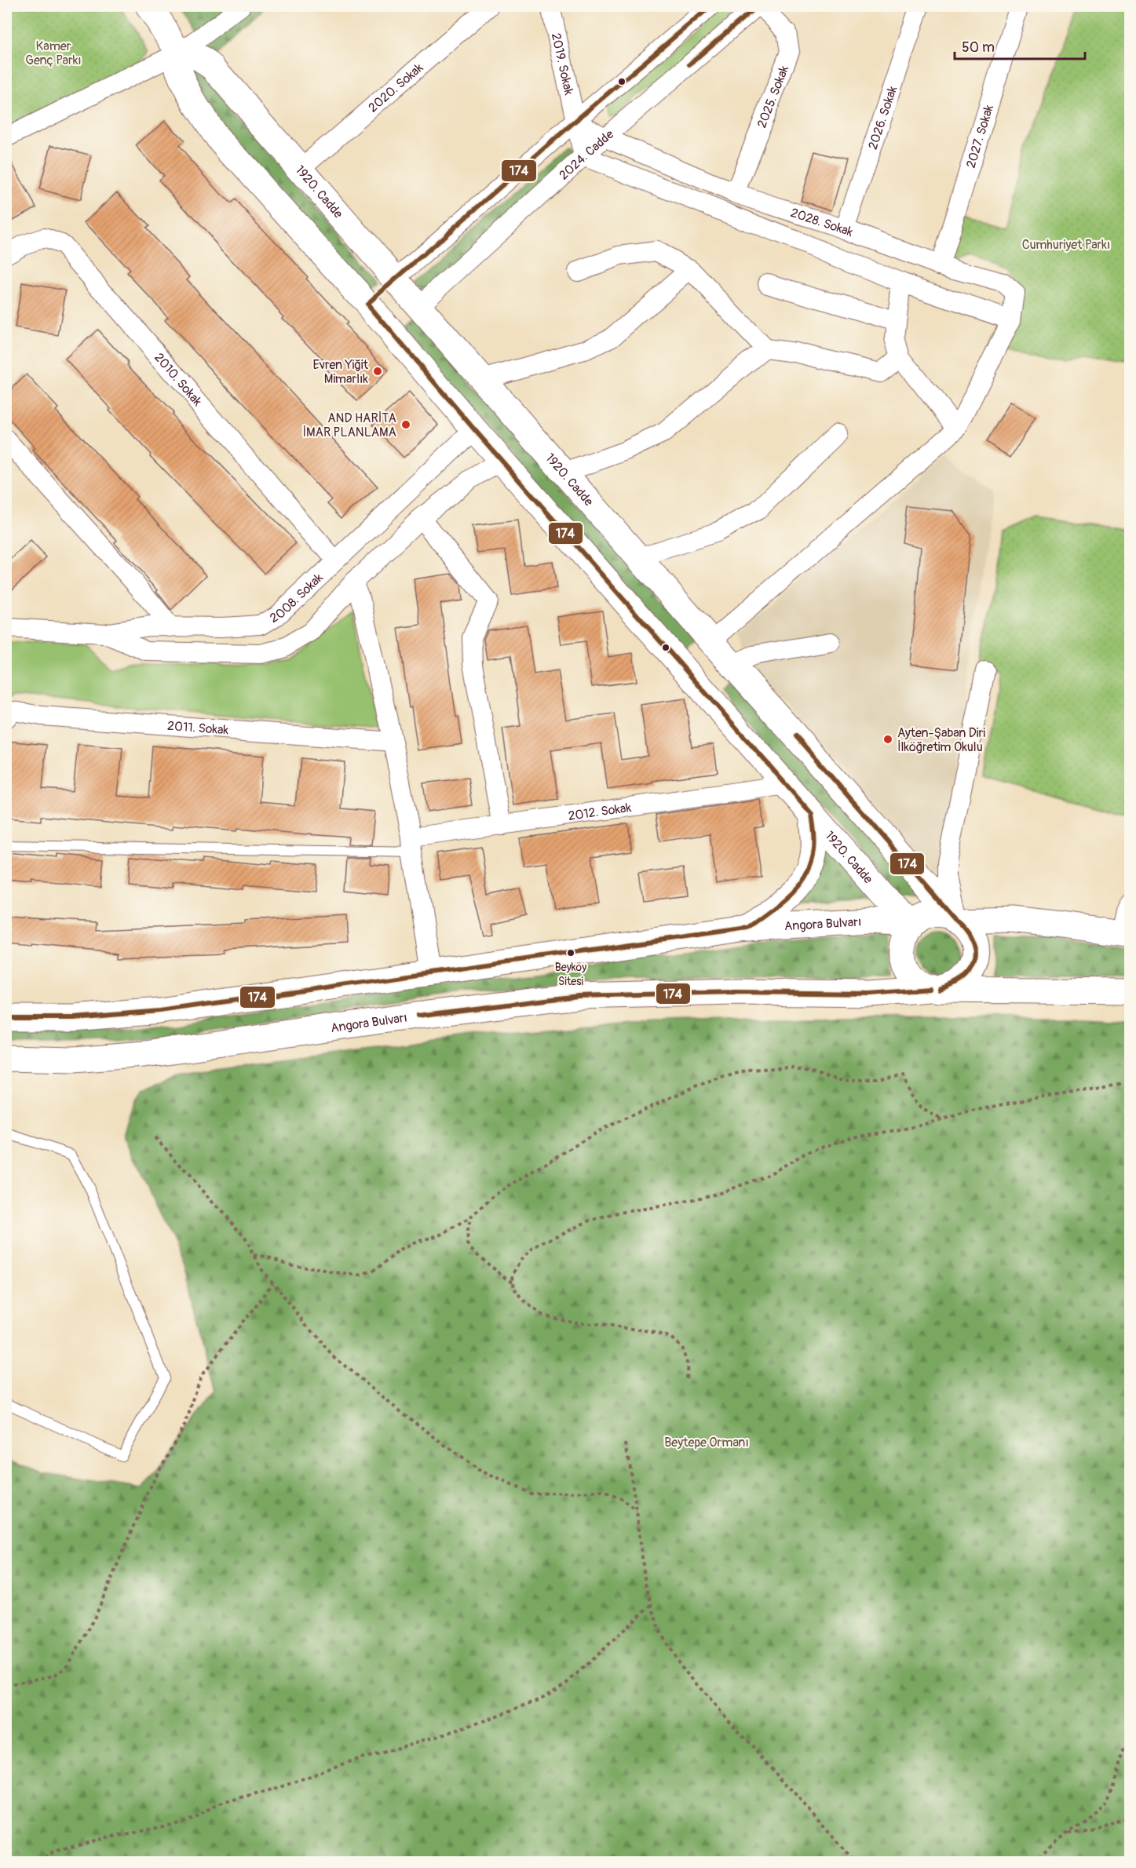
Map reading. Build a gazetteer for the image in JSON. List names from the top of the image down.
{
  "streets": {
    "main road": ["1920. Cadde", "Angora Bulvarı"],
    "street": [
      "2019. Sokak",
      "2020. Sokak",
      "2025. Sokak",
      "2026. Sokak",
      "2027. Sokak",
      "2024. Cadde",
      "2028. Sokak",
      "2010. Sokak",
      "2008. Sokak",
      "2011. Sokak",
      "2012. Sokak"
    ]
  },
  "crossings": [
    ["2019. Sokak", "2024. Cadde"],
    ["2019. Sokak", "2028. Sokak"],
    ["2020. Sokak", "1920. Cadde"],
    ["2025. Sokak", "2028. Sokak"],
    ["2026. Sokak", "2028. Sokak"],
    ["2027. Sokak", "2028. Sokak"],
    ["2024. Cadde", "1920. Cadde"],
    ["2024. Cadde", "2028. Sokak"],
    ["1920. Cadde", "2008. Sokak"],
    ["1920. Cadde", "2012. Sokak"],
    ["1920. Cadde", "Angora Bulvarı"],
    ["2010. Sokak", "2008. Sokak"]
  ],
  "parks": ["Kamer Genç Parkı", "Cumhuriyet Parkı", "Beytepe Ormanı"],
  "places": [
    "Evren Yiğit Mimarlık",
    "AND HARİTA İMAR PLANLAMA",
    "Ayten-Şaban Diri İlköğretim Okulu",
    "Beyköy Sitesi"
  ],
  "lines": ["transit line 174"],
  "scale_bar": "50 m"
}
